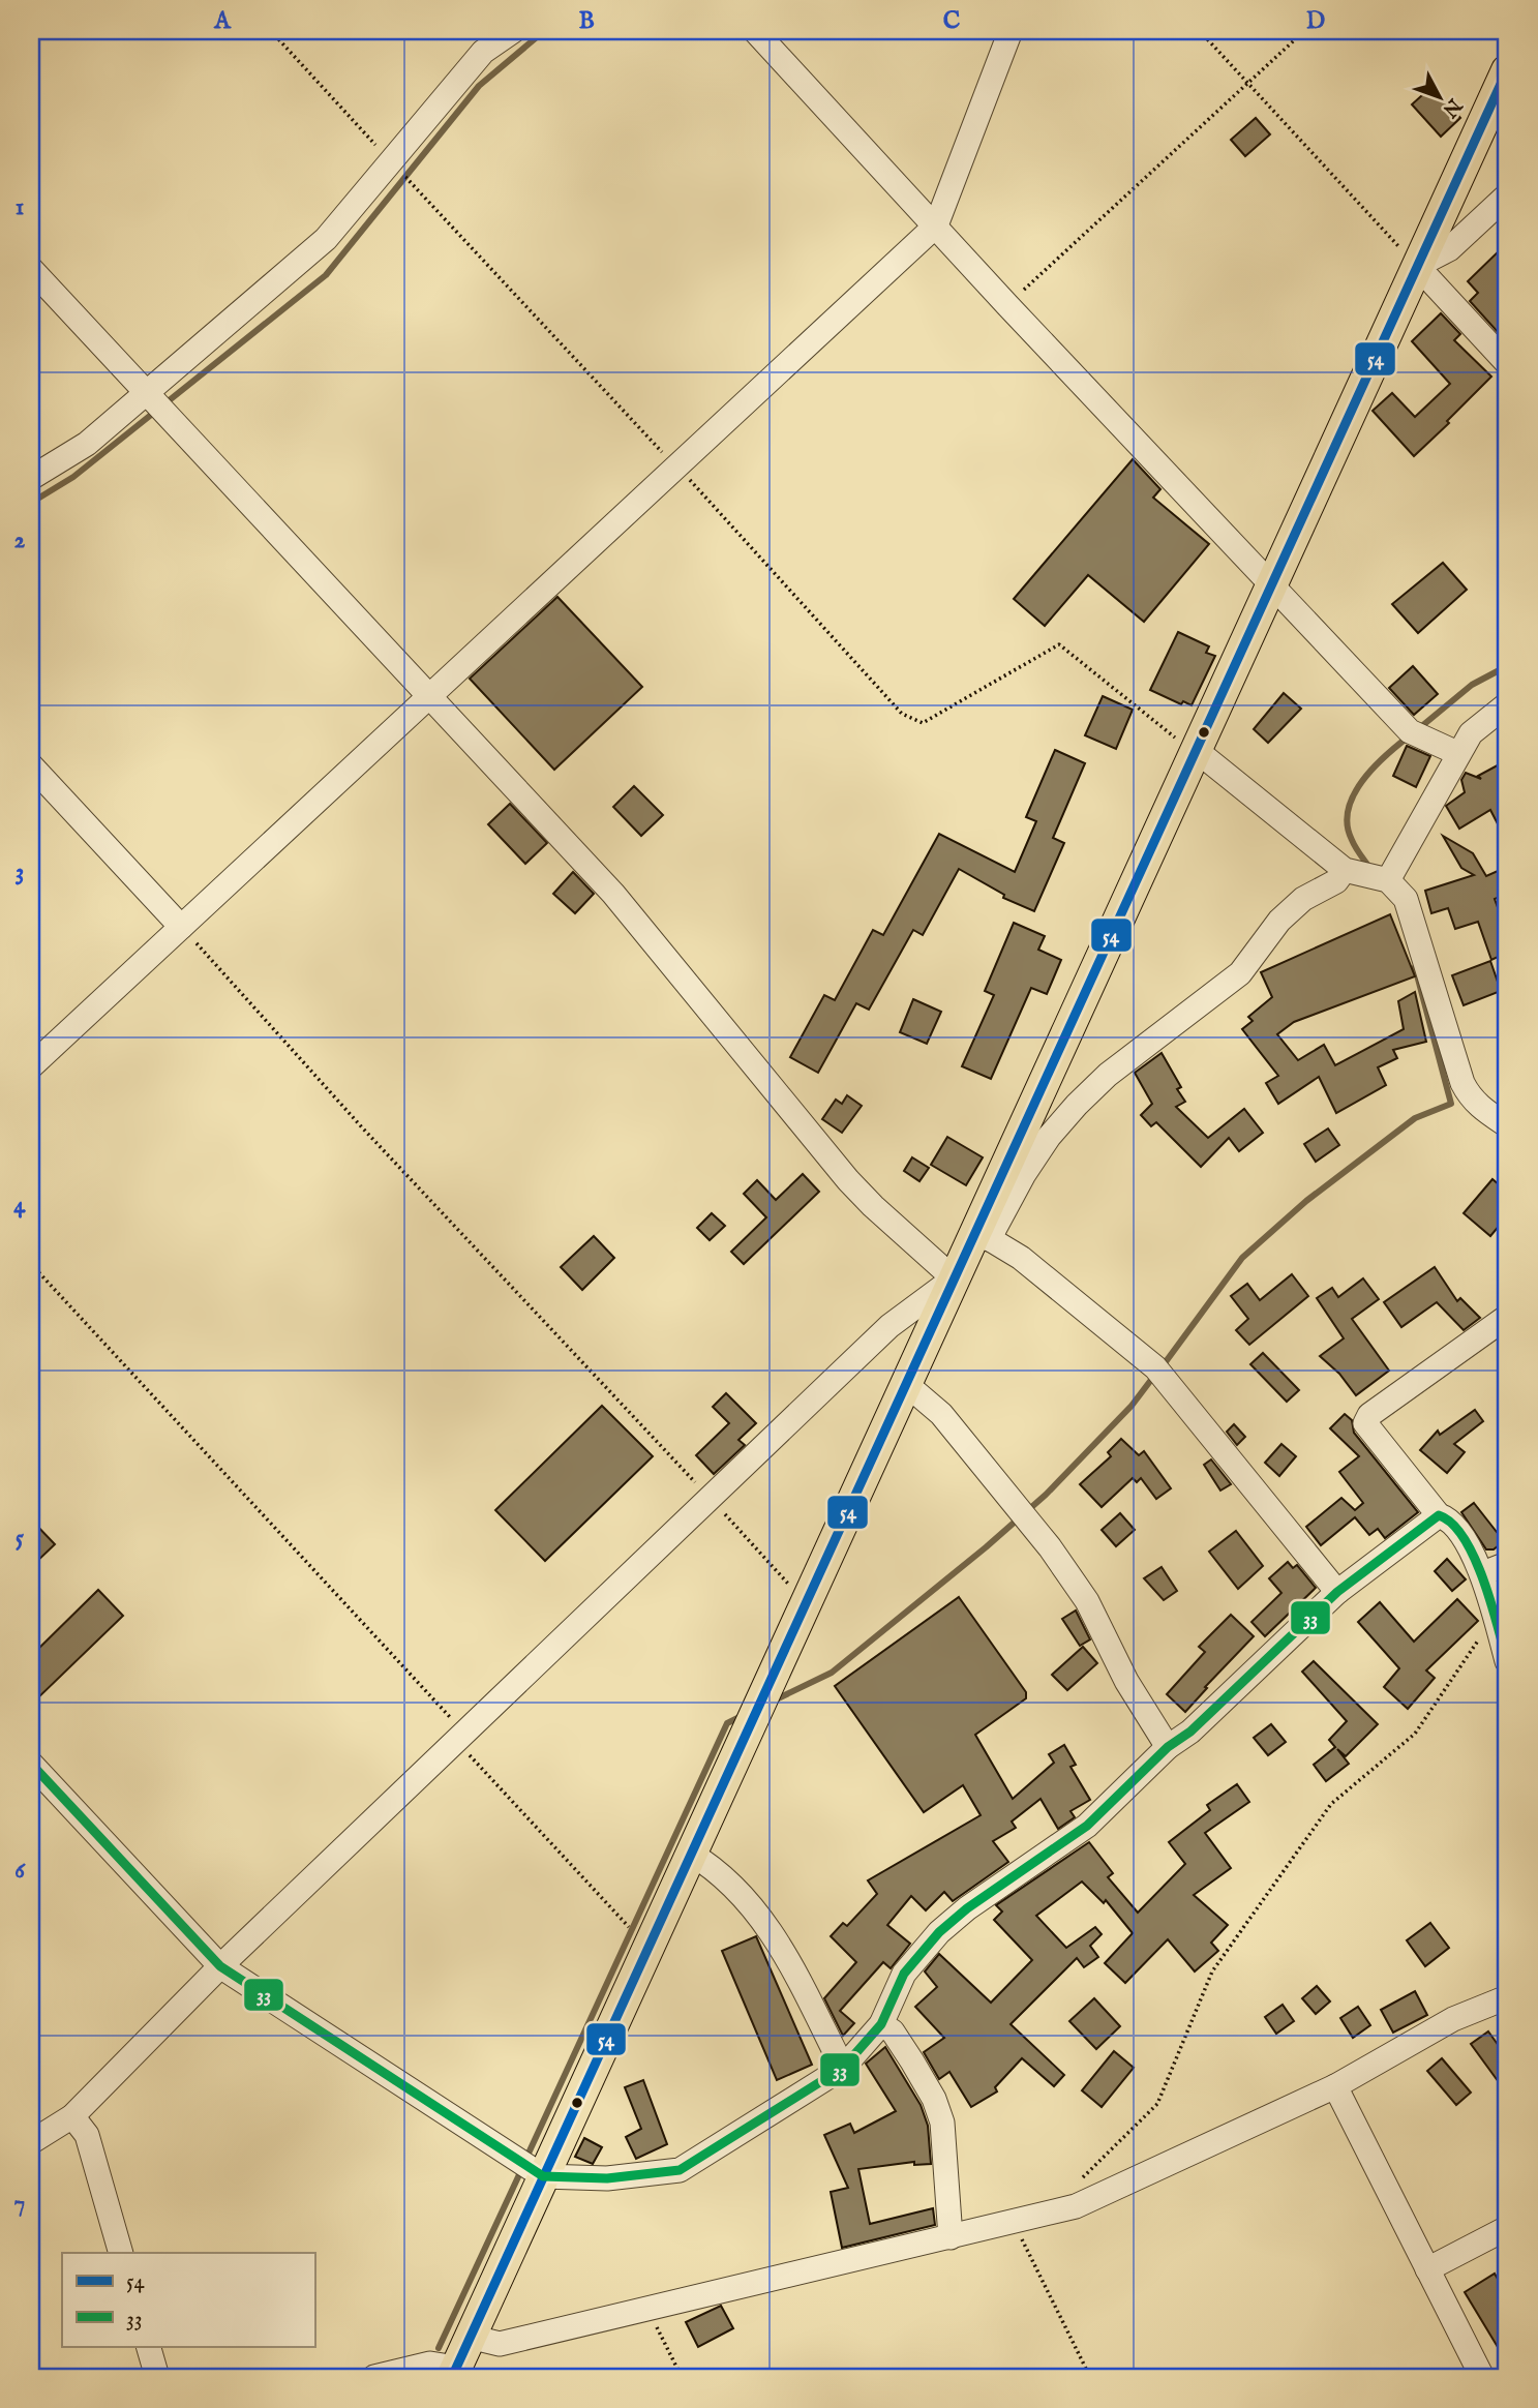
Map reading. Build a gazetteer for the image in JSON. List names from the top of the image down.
{
  "lines": ["transit line 54", "transit line 33"],
  "legend": ["54", "33"],
  "north": "bottom right",
  "grid": {
    "columns": [
      "A",
      "B",
      "C",
      "D"
    ],
    "rows": [
      "1",
      "2",
      "3",
      "4",
      "5",
      "6",
      "7"
    ]
  }
}
